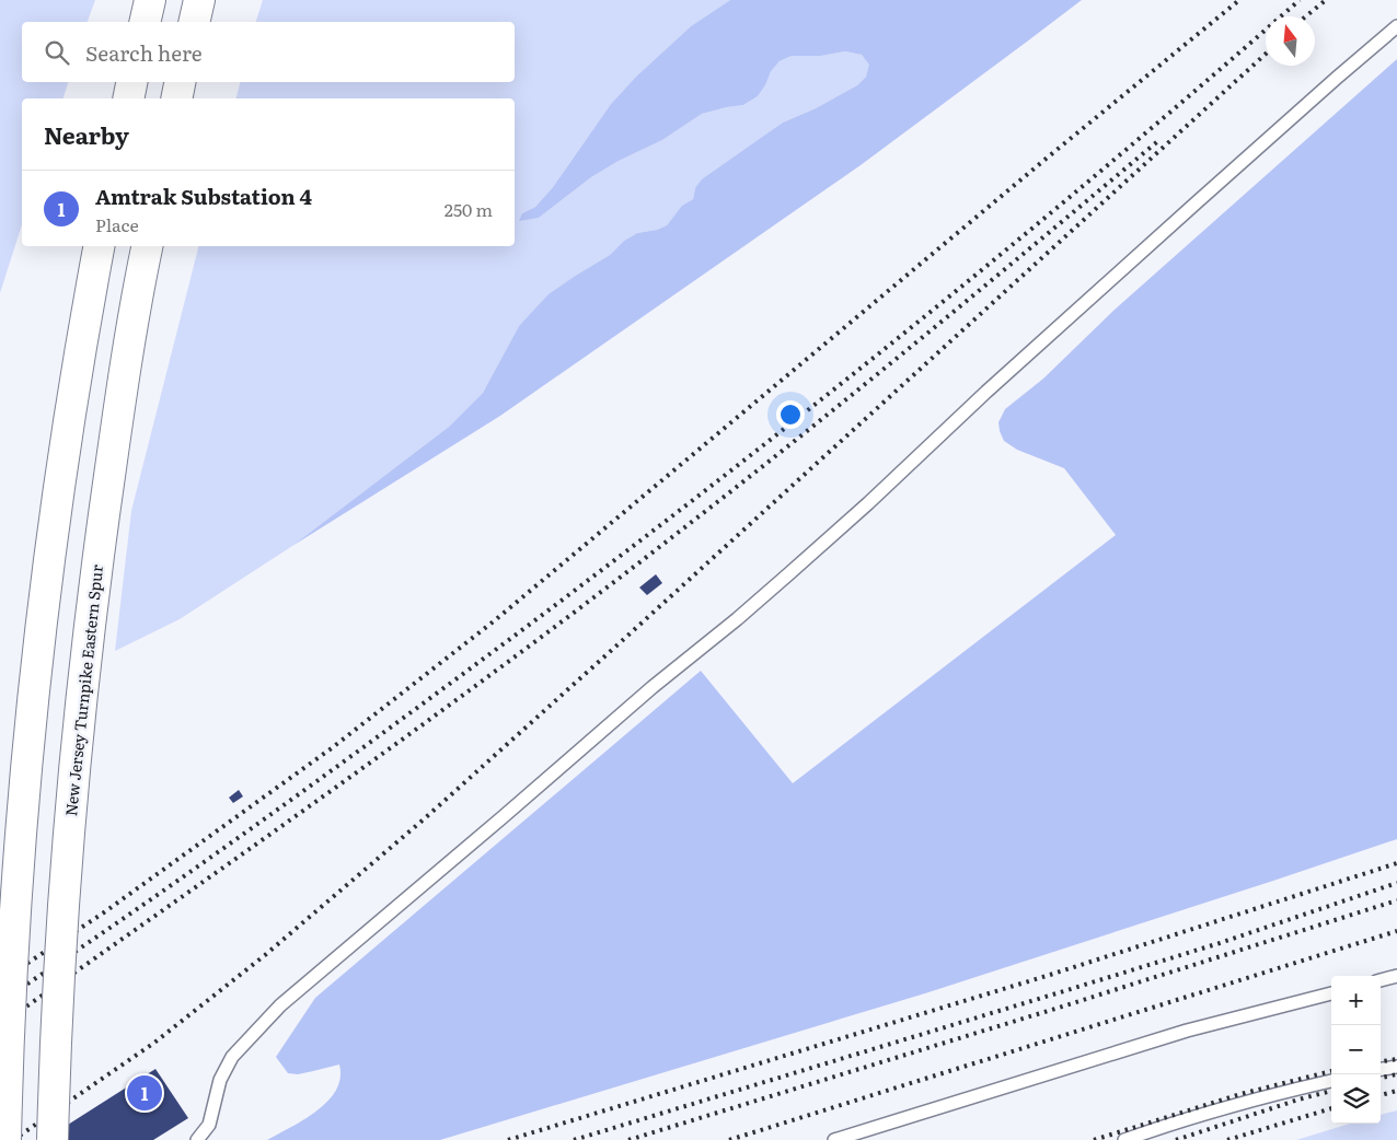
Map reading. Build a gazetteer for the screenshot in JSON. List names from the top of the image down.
{
  "streets": {
    "highway": ["New Jersey Turnpike Eastern Spur"]
  },
  "north": "top",
  "page": {
    "search": "Search here",
    "heading": "Nearby",
    "list": [
      {
        "mark": "1",
        "name": "Amtrak Substation 4",
        "note": "Place",
        "value": "250 m"
      }
    ],
    "map_buttons": ["+", "−"],
    "pins": "1"
  }
}
